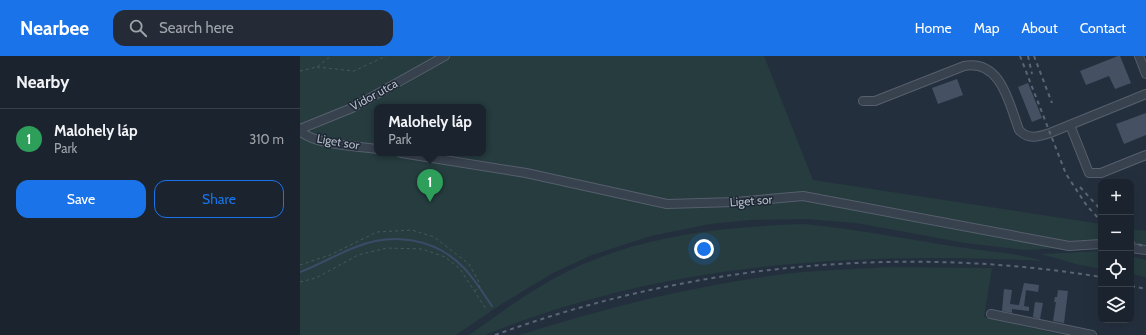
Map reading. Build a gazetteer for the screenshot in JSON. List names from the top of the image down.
{
  "streets": {
    "street": ["Vidor utca", "Liget sor"]
  },
  "crossings": [
    ["Vidor utca", "Liget sor"]
  ],
  "page": {
    "header": "Nearbee",
    "search": "Search here",
    "nav": [
      "Home",
      "Map",
      "About",
      "Contact"
    ],
    "heading": "Nearby",
    "popup": ["Malohely láp", "Park"],
    "list": [
      {
        "mark": "1",
        "name": "Malohely láp",
        "note": "Park",
        "value": "310 m"
      }
    ],
    "buttons": ["Save", "Share"],
    "pins": "1",
    "map_buttons": ["+", "−"]
  }
}
